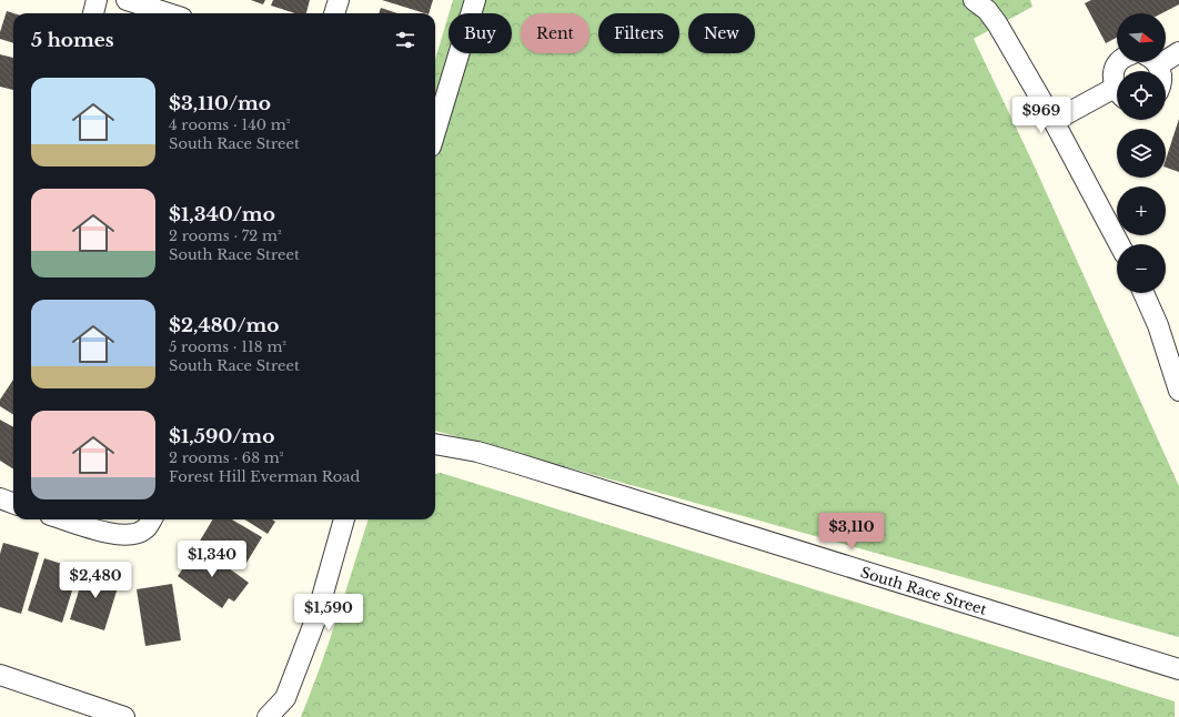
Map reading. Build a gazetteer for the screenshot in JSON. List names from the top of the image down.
{
  "streets": {
    "street": ["South Race Street"]
  },
  "north": "right",
  "page": {
    "map_buttons": ["+", "−"],
    "chip": [
      "Buy",
      "Rent",
      "Filters",
      "New"
    ],
    "heading": "5 homes",
    "list": [
      {
        "name": "$3,110/mo",
        "note": "4 rooms · 140 m² · South Race Street"
      },
      {
        "name": "$1,340/mo",
        "note": "2 rooms · 72 m² · South Race Street"
      },
      {
        "name": "$2,480/mo",
        "note": "5 rooms · 118 m² · South Race Street"
      },
      {
        "name": "$1,590/mo",
        "note": "2 rooms · 68 m² · Forest Hill Everman Road"
      }
    ],
    "price": [
      "$969",
      "$3,110",
      "$1,340",
      "$2,480",
      "$1,590"
    ]
  }
}
